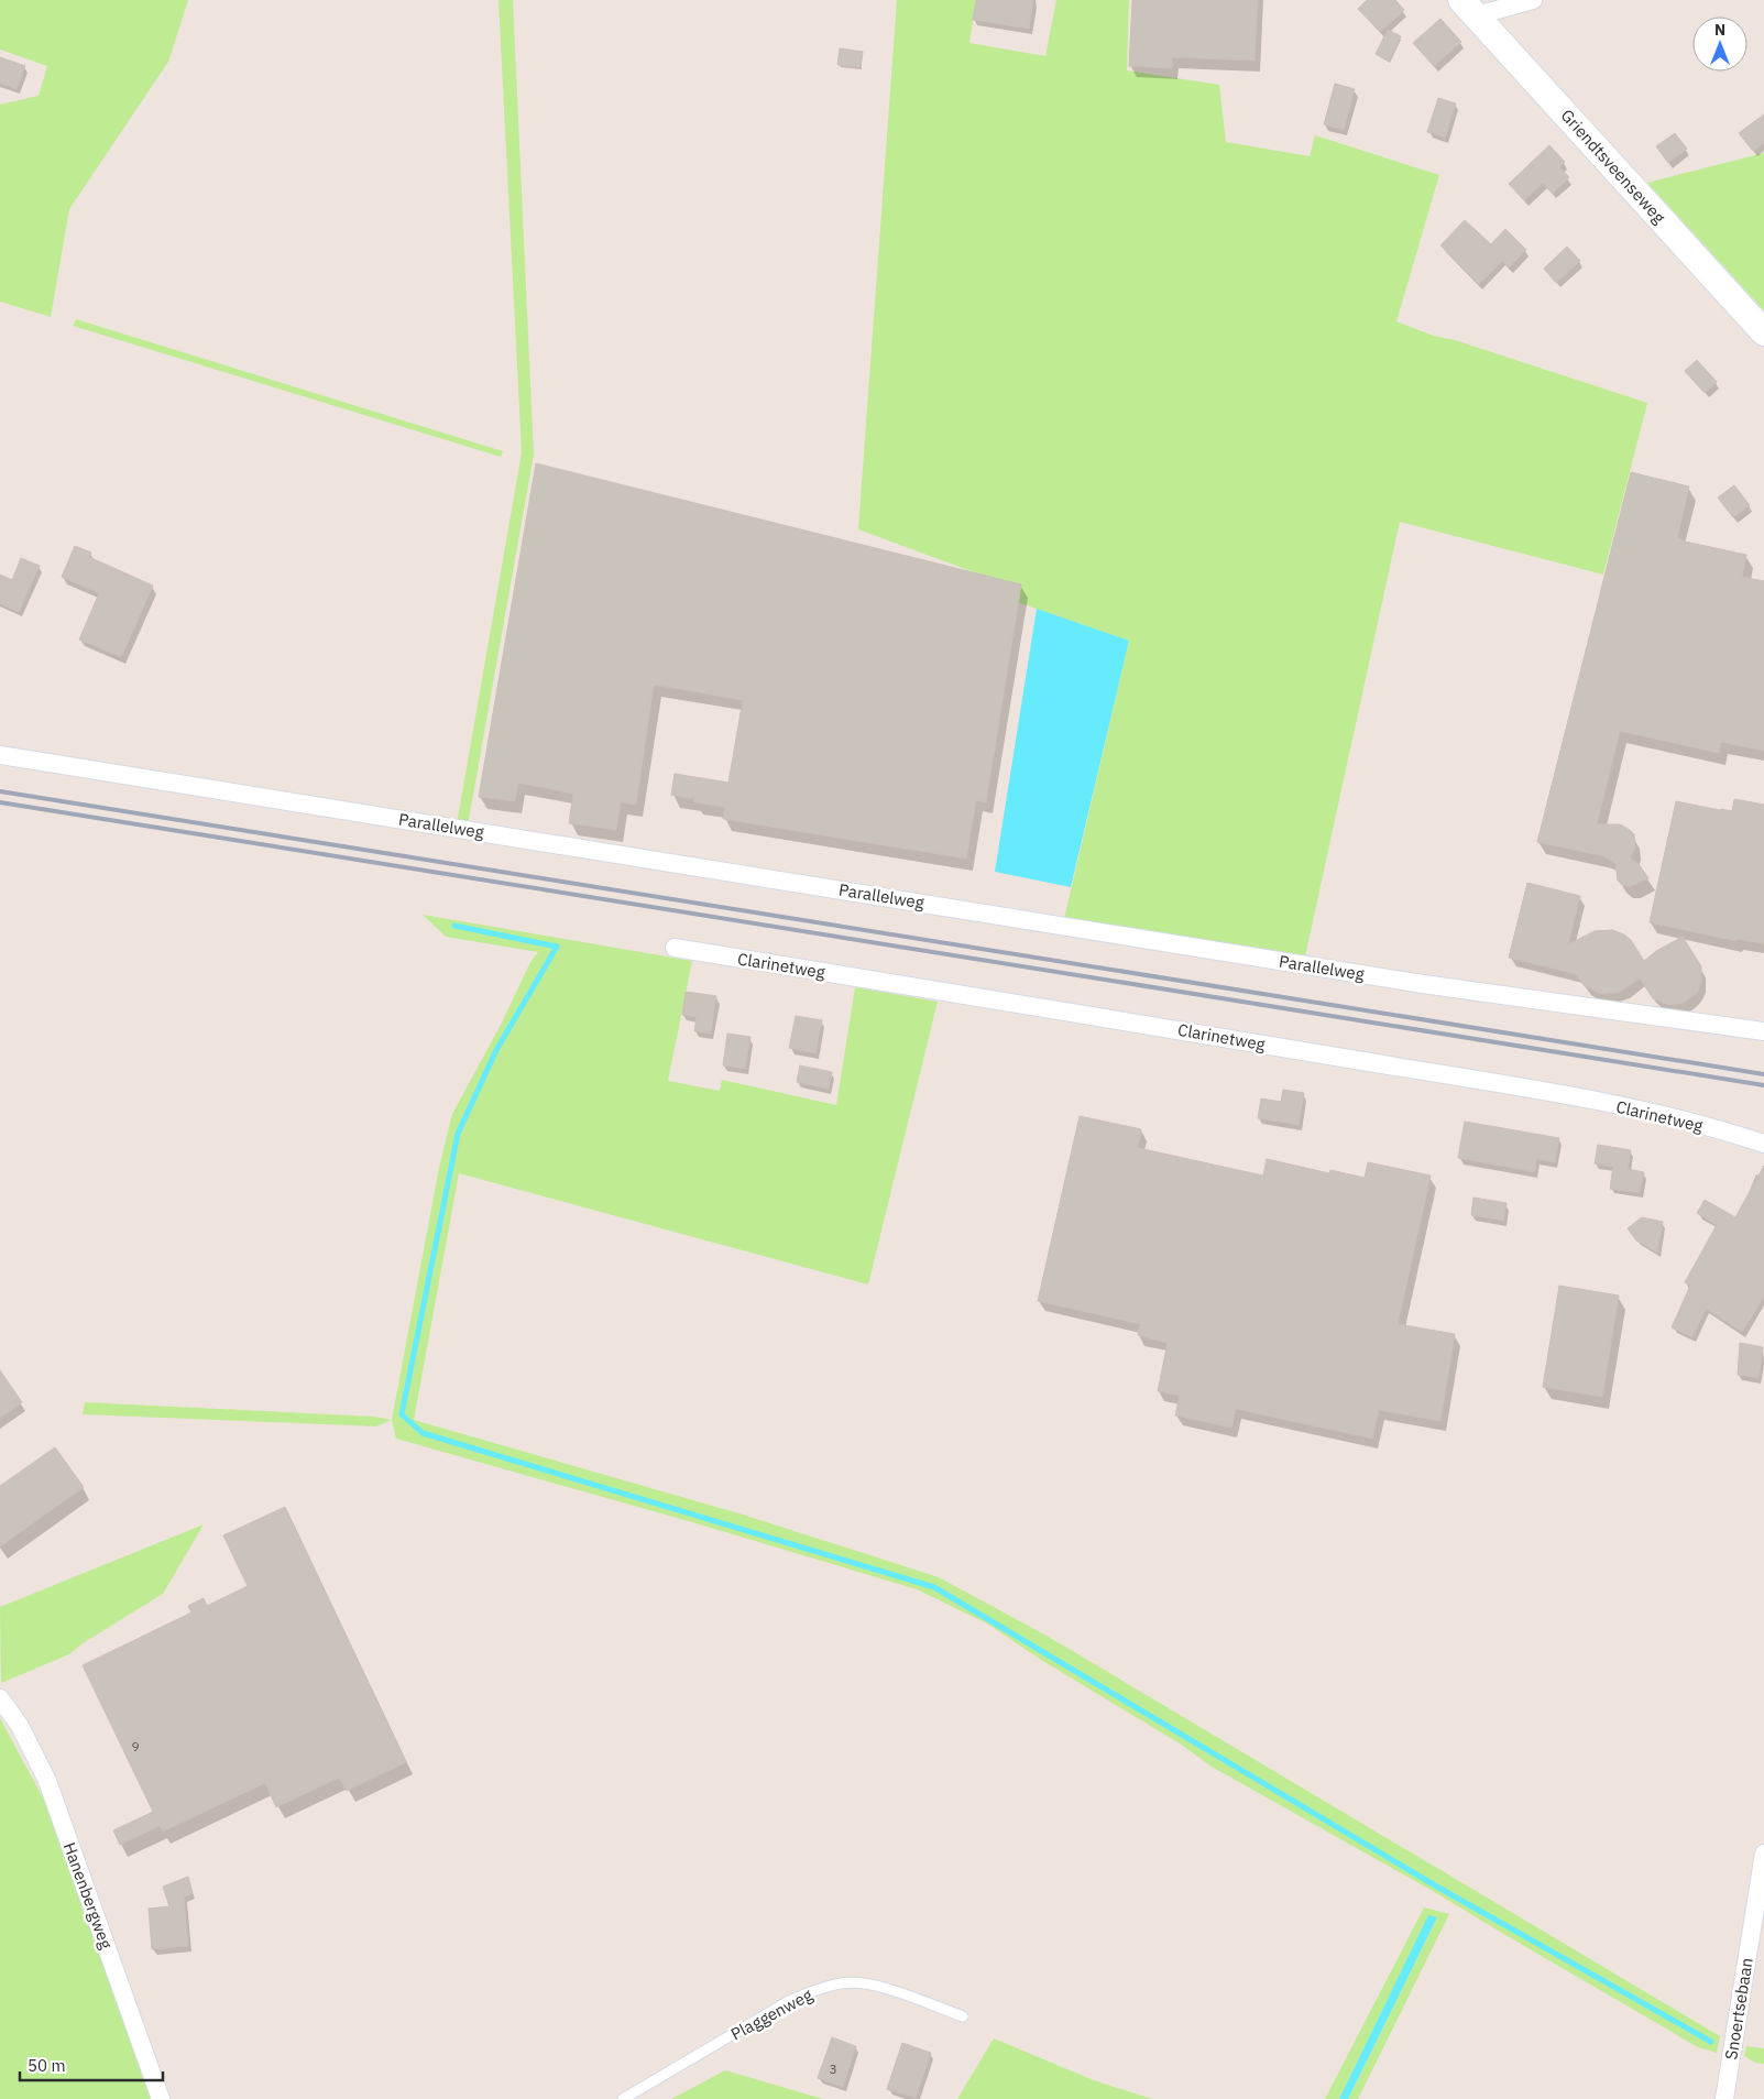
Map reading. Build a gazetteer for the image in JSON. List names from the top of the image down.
{
  "streets": {
    "street": [
      "Griendtsveenseweg",
      "Parallelweg",
      "Clarinetweg",
      "Hanenbergweg",
      "Snoertsebaan"
    ],
    "lane": ["Plaggenweg"]
  },
  "house_numbers": ["9", "3"],
  "scale_bar": "50 m",
  "north": "top"
}
